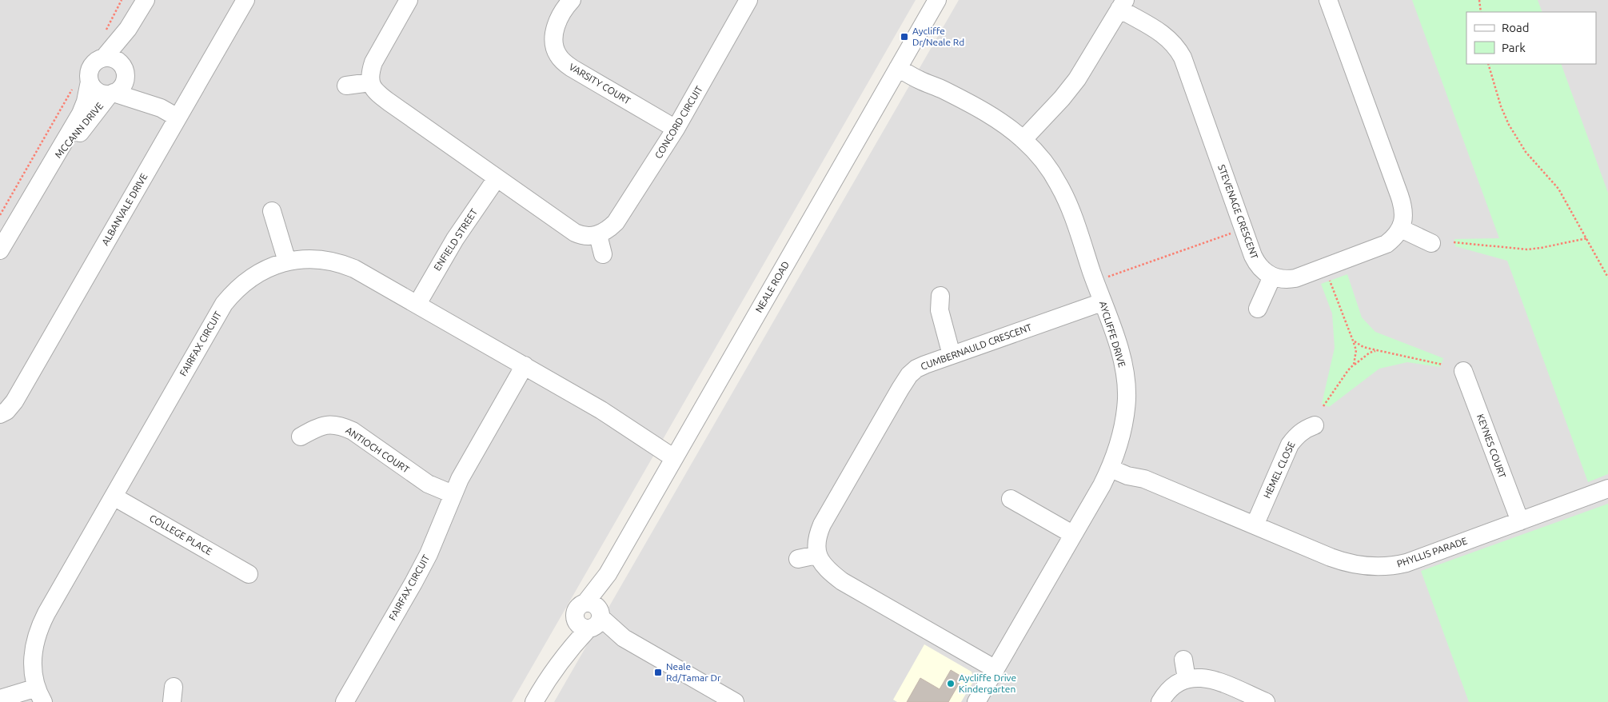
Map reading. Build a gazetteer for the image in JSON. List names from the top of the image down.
{
  "streets": {
    "street": [
      "VARSITY COURT",
      "CONCORD CIRCUIT",
      "MCCANN DRIVE",
      "ALBANVALE DRIVE",
      "STEVENAGE CRESCENT",
      "ENFIELD STREET",
      "NEALE ROAD",
      "AYCLIFFE DRIVE",
      "FAIRFAX CIRCUIT",
      "CUMBERNAULD CRESCENT",
      "KEYNES COURT",
      "ANTIOCH COURT",
      "HEMEL CLOSE",
      "COLLEGE PLACE",
      "PHYLLIS PARADE"
    ]
  },
  "crossings": [
    ["VARSITY COURT", "CONCORD CIRCUIT"],
    ["STEVENAGE CRESCENT", "AYCLIFFE DRIVE"],
    ["ENFIELD STREET", "FAIRFAX CIRCUIT"],
    ["NEALE ROAD", "AYCLIFFE DRIVE"],
    ["NEALE ROAD", "FAIRFAX CIRCUIT"],
    ["AYCLIFFE DRIVE", "CUMBERNAULD CRESCENT"],
    ["AYCLIFFE DRIVE", "PHYLLIS PARADE"],
    ["FAIRFAX CIRCUIT", "ANTIOCH COURT"],
    ["FAIRFAX CIRCUIT", "COLLEGE PLACE"],
    ["KEYNES COURT", "PHYLLIS PARADE"],
    ["HEMEL CLOSE", "PHYLLIS PARADE"]
  ],
  "places": {
    "transit": ["Aycliffe Dr/Neale Rd", "Neale Rd/Tamar Dr"],
    "other": ["Aycliffe Drive Kindergarten"]
  },
  "legend": ["Road", "Park"]
}
